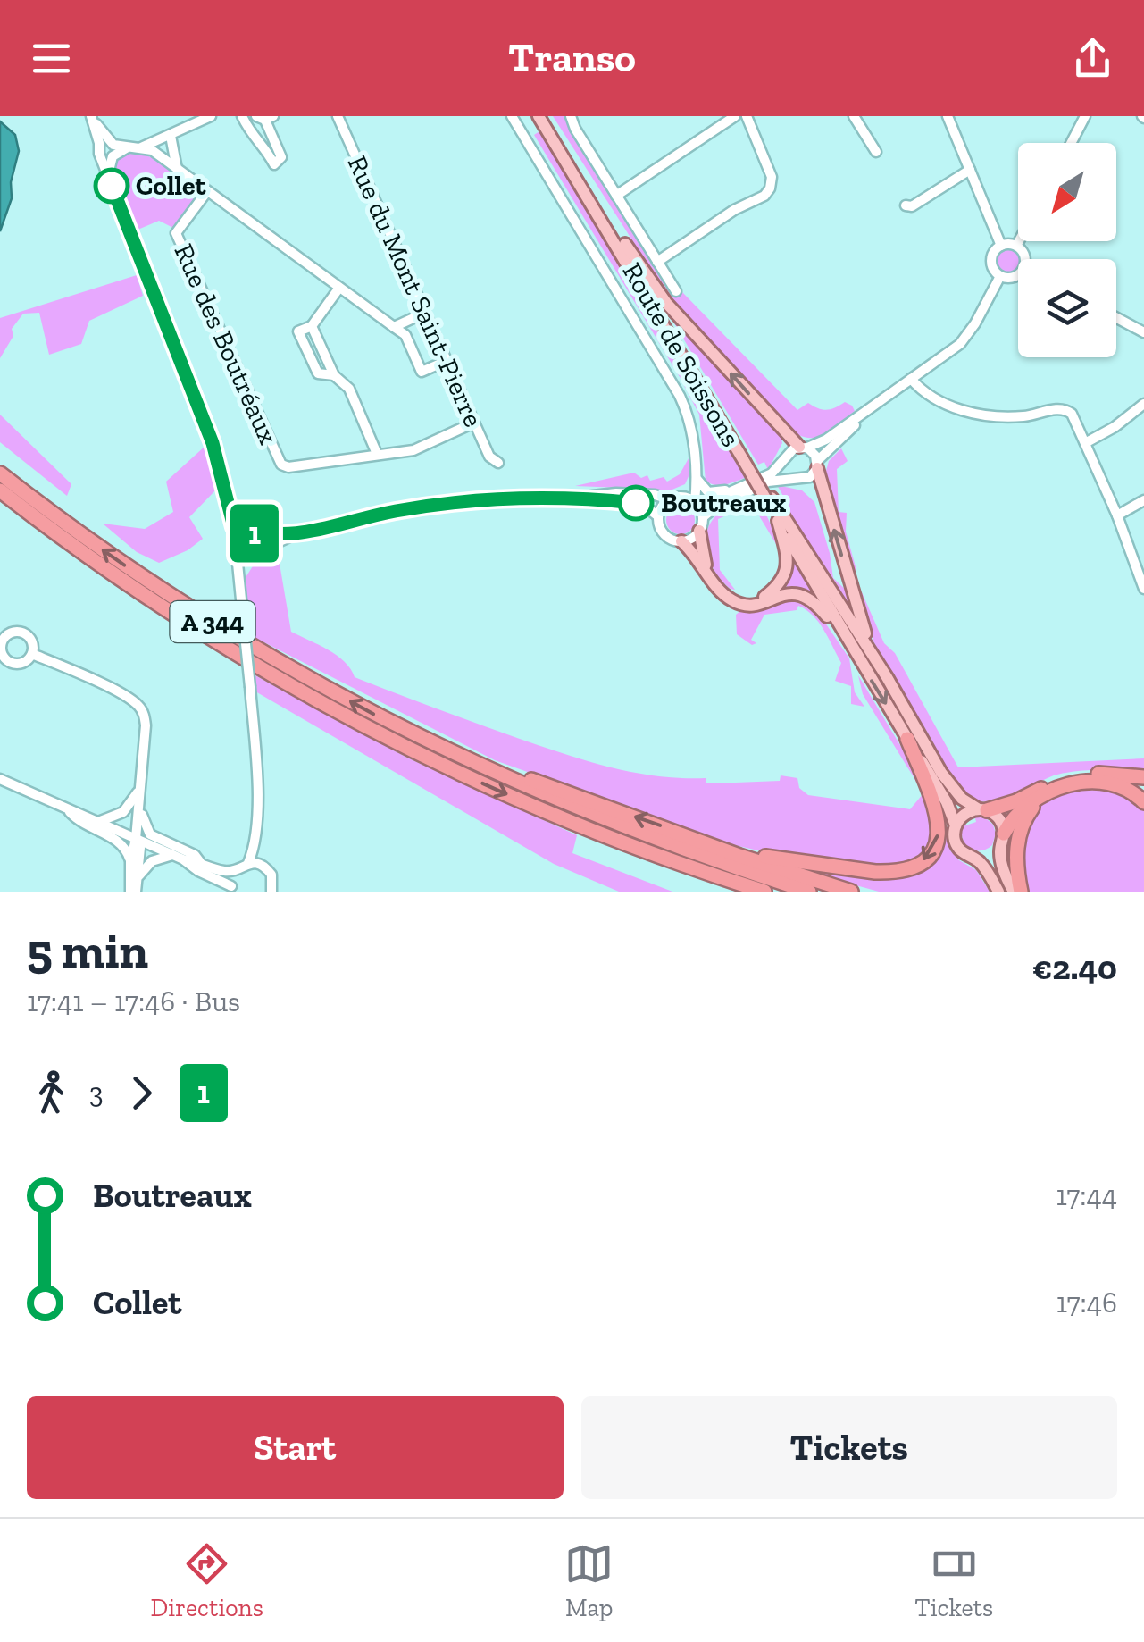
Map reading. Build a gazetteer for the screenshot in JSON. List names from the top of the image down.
{
  "streets": {
    "highway": ["A 344"],
    "main road": ["Route de Soissons"],
    "street": ["Rue du Mont Saint-Pierre", "Rue des Boutréaux"]
  },
  "crossings": [
    ["Rue du Mont Saint-Pierre", "Rue des Boutréaux"]
  ],
  "places": ["Collet", "Boutreaux"],
  "lines": ["bus line 1"],
  "north": "bottom left",
  "page": {
    "header": "Transo",
    "on_map": "1",
    "heading": ["5 min", "17:41 – 17:46 · Bus", "€2.40"],
    "legs": ["3", "1"],
    "list": [
      {
        "name": "Boutreaux",
        "value": "17:44"
      },
      {
        "name": "Collet",
        "value": "17:46"
      }
    ],
    "buttons": ["Start", "Tickets"],
    "tabs": ["Directions", "Map", "Tickets"]
  }
}
